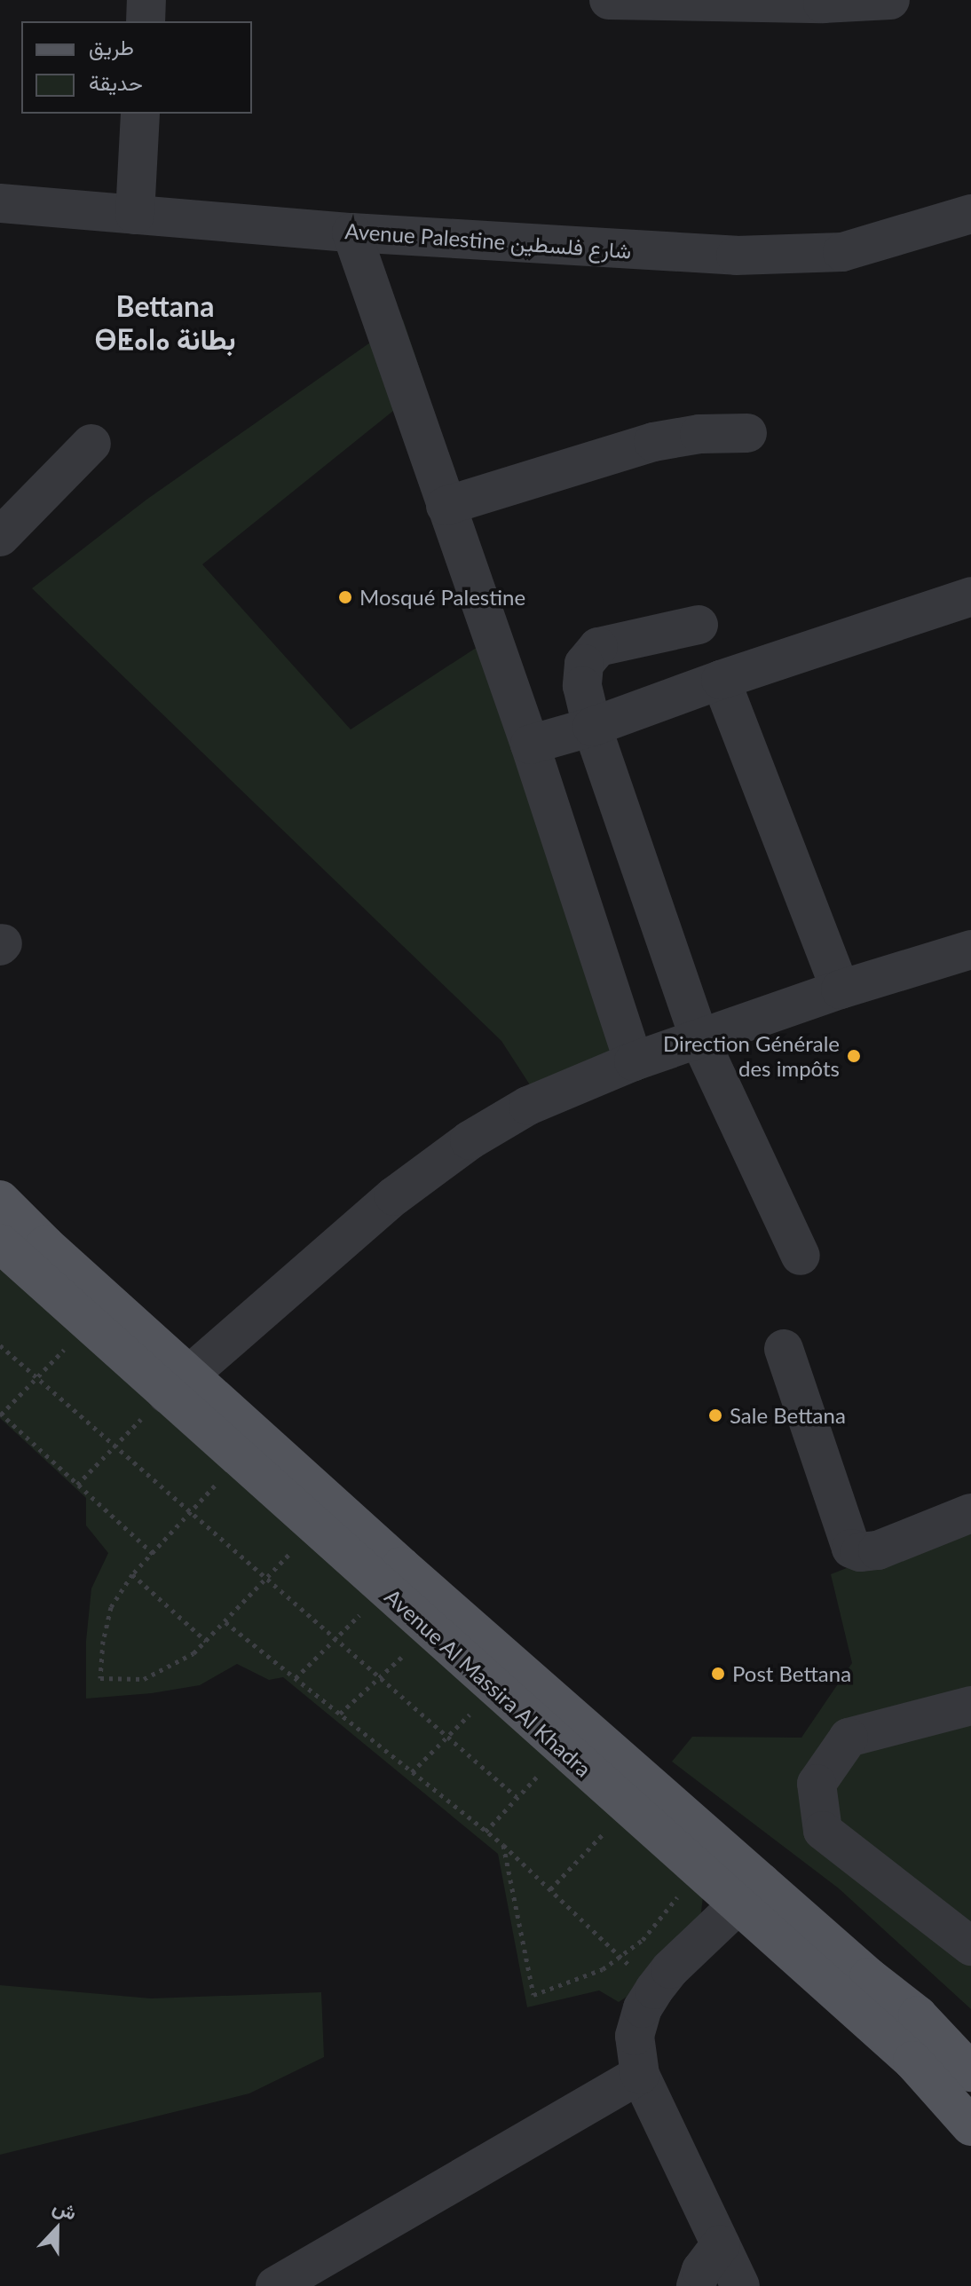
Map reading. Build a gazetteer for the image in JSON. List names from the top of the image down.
{
  "streets": {
    "main road": ["Avenue Al Massira Al Khadra"],
    "street": ["Avenue Palestine شارع فلسطين"]
  },
  "districts": ["Bettana ⴱⵟⴰⵏⴰ بطانة"],
  "places": [
    "Mosqué Palestine",
    "Direction Générale des impôts",
    "Sale Bettana",
    "Post Bettana"
  ],
  "legend": ["طريق", "حديقة"],
  "north": "top"
}
